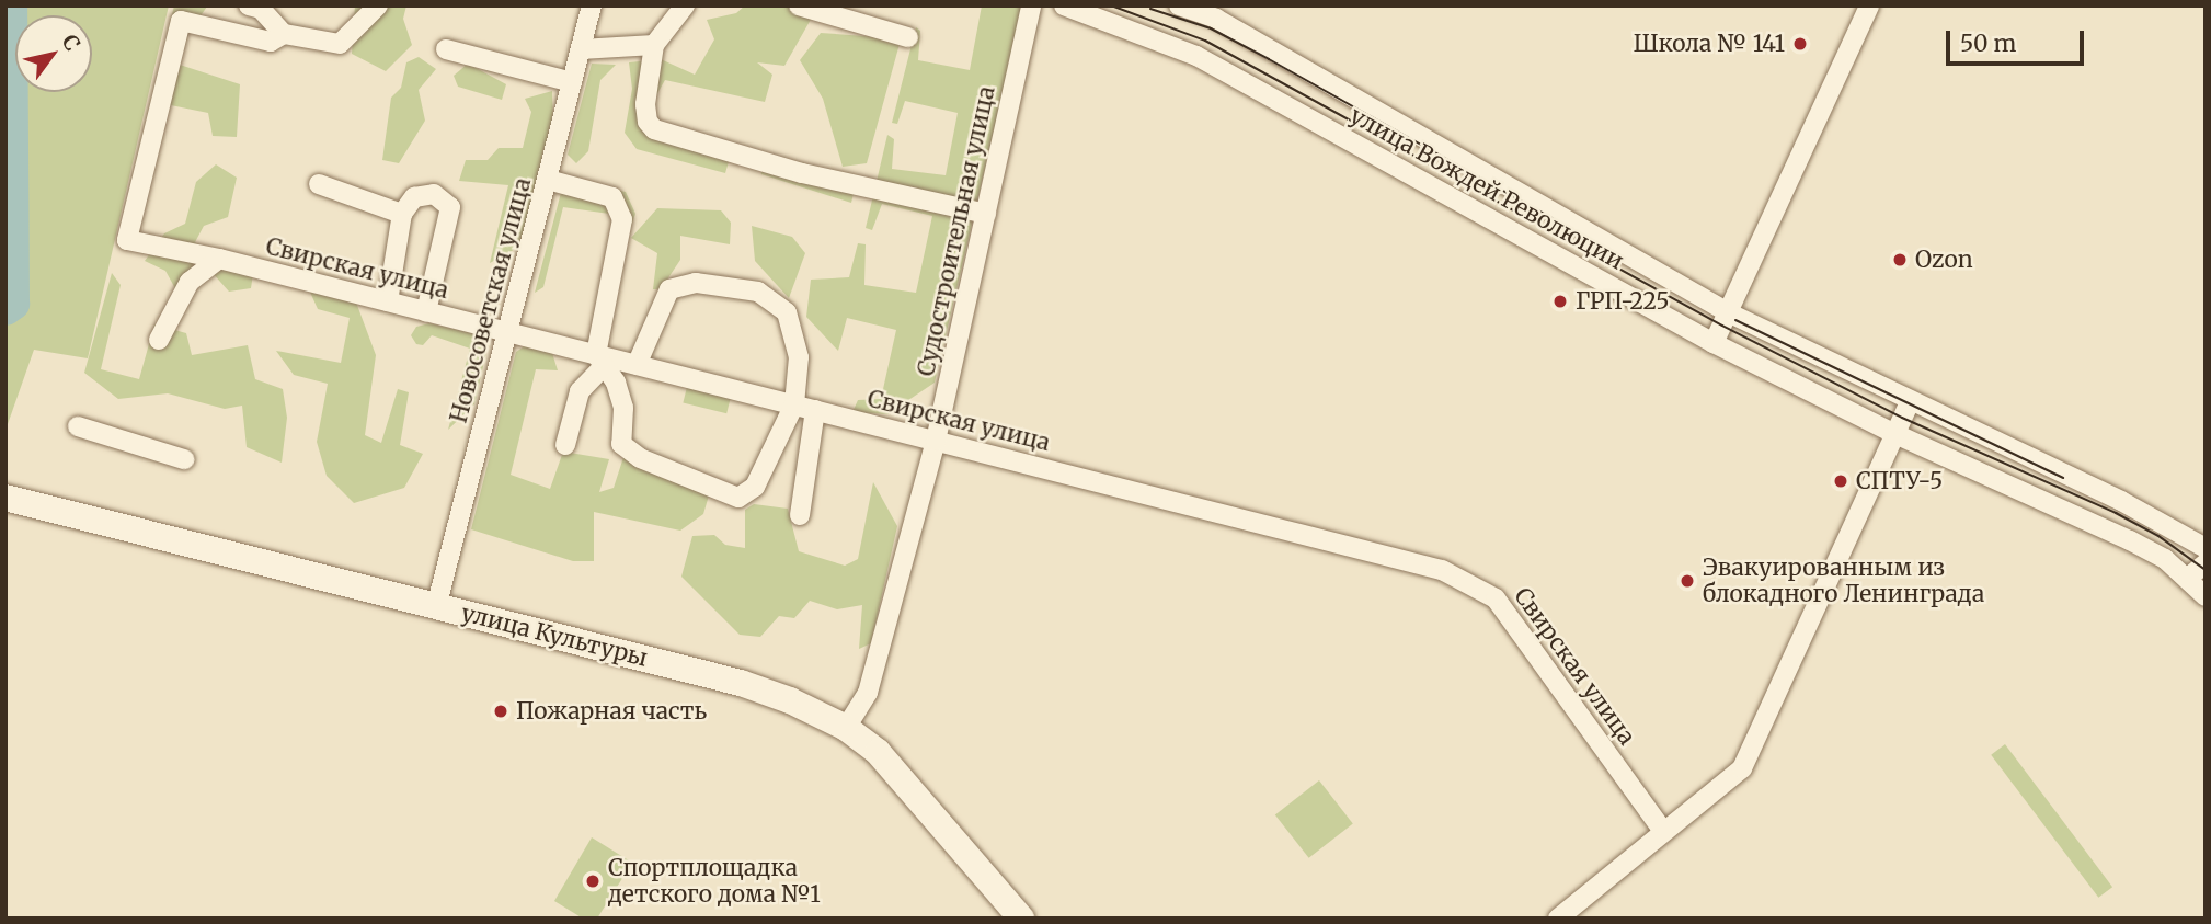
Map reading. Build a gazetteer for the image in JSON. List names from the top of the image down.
{
  "streets": {
    "main road": ["улица Культуры"],
    "street": [
      "улица Вождей Революции",
      "Судостроительная улица",
      "Свирская улица",
      "Новосоветская улица"
    ]
  },
  "crossings": [
    ["Судостроительная улица", "Свирская улица"],
    ["Судостроительная улица", "улица Культуры"],
    ["Свирская улица", "Новосоветская улица"],
    ["Новосоветская улица", "улица Культуры"]
  ],
  "places": [
    "Школа № 141",
    "Ozon",
    "ГРП-225",
    "СПТУ-5",
    "Эвакуированным из блокадного Ленинграда",
    "Пожарная часть",
    "Спортплощадка детского дома №1"
  ],
  "scale_bar": "50 m",
  "north": "top right"
}
